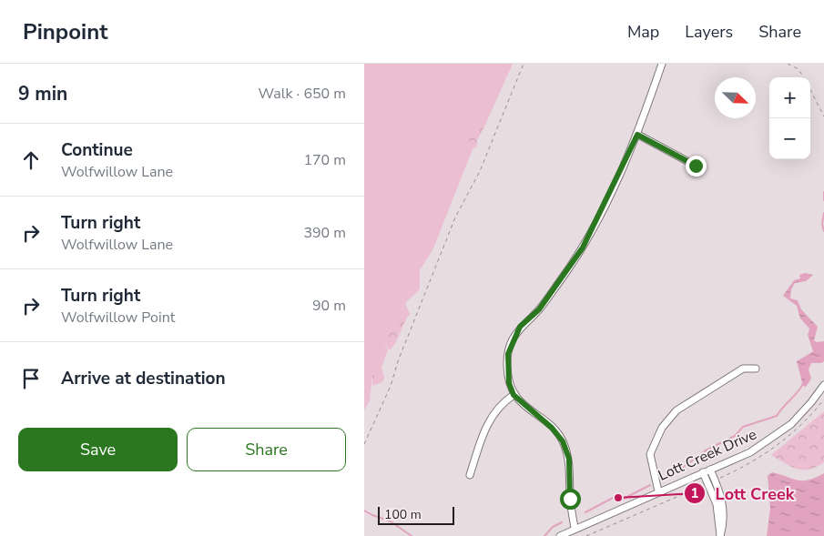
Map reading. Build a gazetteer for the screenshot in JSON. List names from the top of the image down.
{
  "streets": {
    "street": ["Lott Creek Drive"]
  },
  "places": ["Lott Creek"],
  "scale_bar": "100 m",
  "north": "bottom right",
  "page": {
    "header": "Pinpoint",
    "nav": ["Map", "Layers", "Share"],
    "heading": ["9 min", "Walk · 650 m"],
    "map_buttons": ["+", "−"],
    "list": [
      ["Continue", "Wolfwillow Lane", "170 m"],
      ["Turn right", "Wolfwillow Lane", "390 m"],
      ["Turn right", "Wolfwillow Point", "90 m"],
      "Arrive at destination"
    ],
    "buttons": ["Save", "Share"],
    "scale": "100 m"
  }
}
